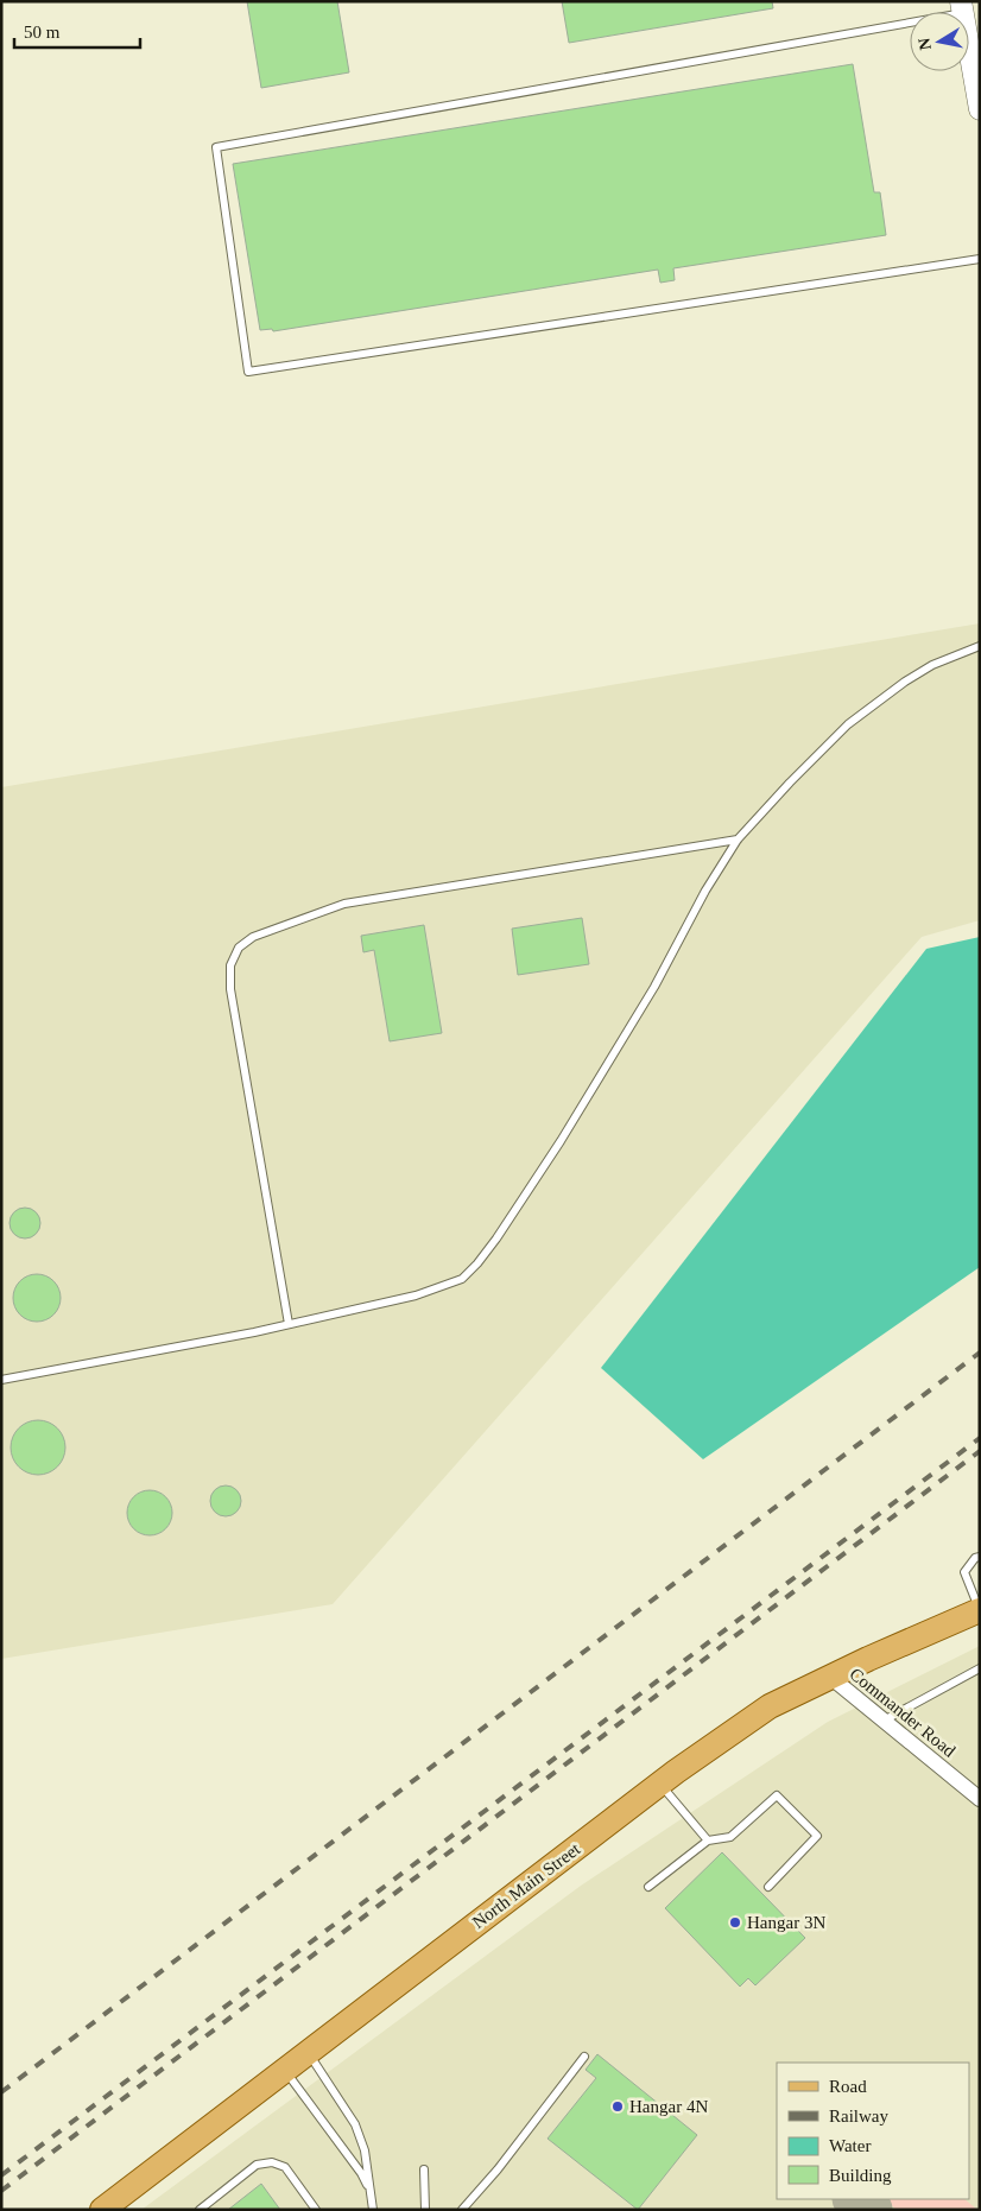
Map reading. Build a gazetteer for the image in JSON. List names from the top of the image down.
{
  "streets": {
    "main road": ["North Main Street"],
    "street": ["Commander Road"]
  },
  "crossings": [
    ["Commander Road", "North Main Street"]
  ],
  "places": ["Hangar 3N", "Hangar 4N"],
  "legend": [
    "Road",
    "Railway",
    "Water",
    "Building"
  ],
  "scale_bar": "50 m",
  "north": "left"
}
